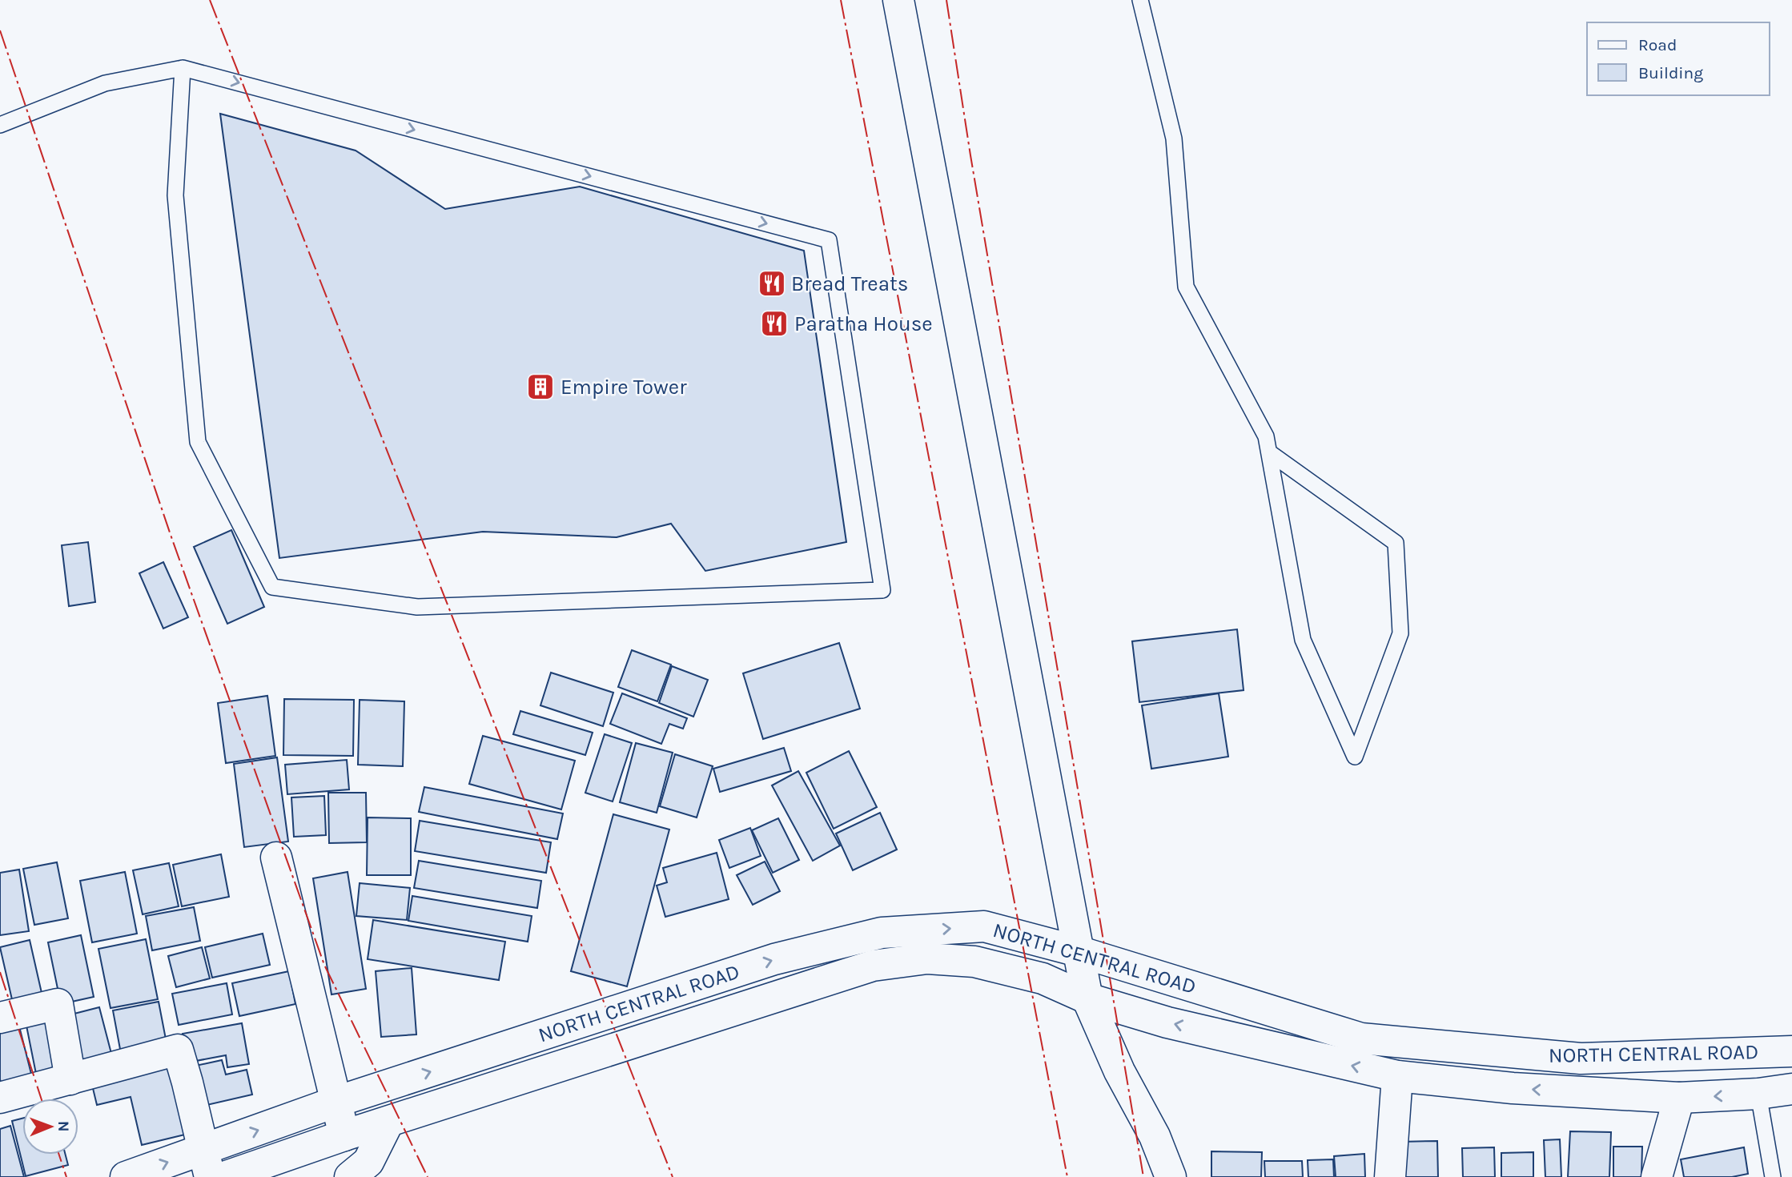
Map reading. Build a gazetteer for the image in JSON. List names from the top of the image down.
{
  "streets": {
    "main road": ["NORTH CENTRAL ROAD"]
  },
  "places": {
    "restaurant": ["Bread Treats", "Paratha House"],
    "building": ["Empire Tower"]
  },
  "legend": ["Road", "Building"],
  "north": "right"
}
